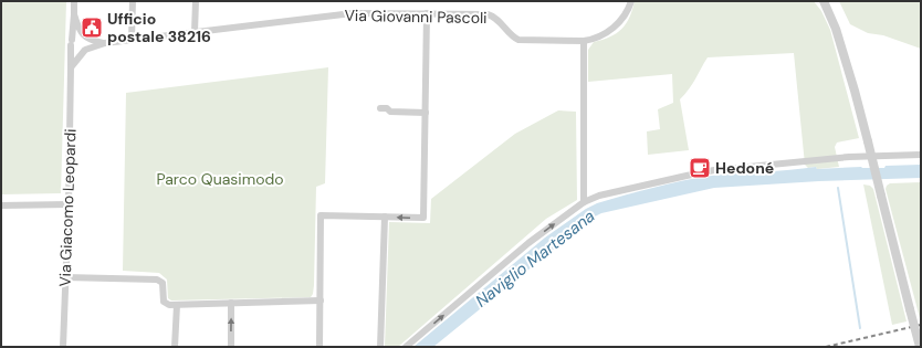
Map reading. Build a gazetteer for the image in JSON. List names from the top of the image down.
{
  "streets": {
    "street": ["Via Giovanni Pascoli", "Via Giacomo Leopardi"]
  },
  "crossings": [
    ["Via Giovanni Pascoli", "Via Giacomo Leopardi"]
  ],
  "water": ["Naviglio Martesana"],
  "parks": ["Parco Quasimodo"],
  "places": {
    "public building": ["Ufficio postale 38216"],
    "cafe": ["Hedoné"]
  }
}
